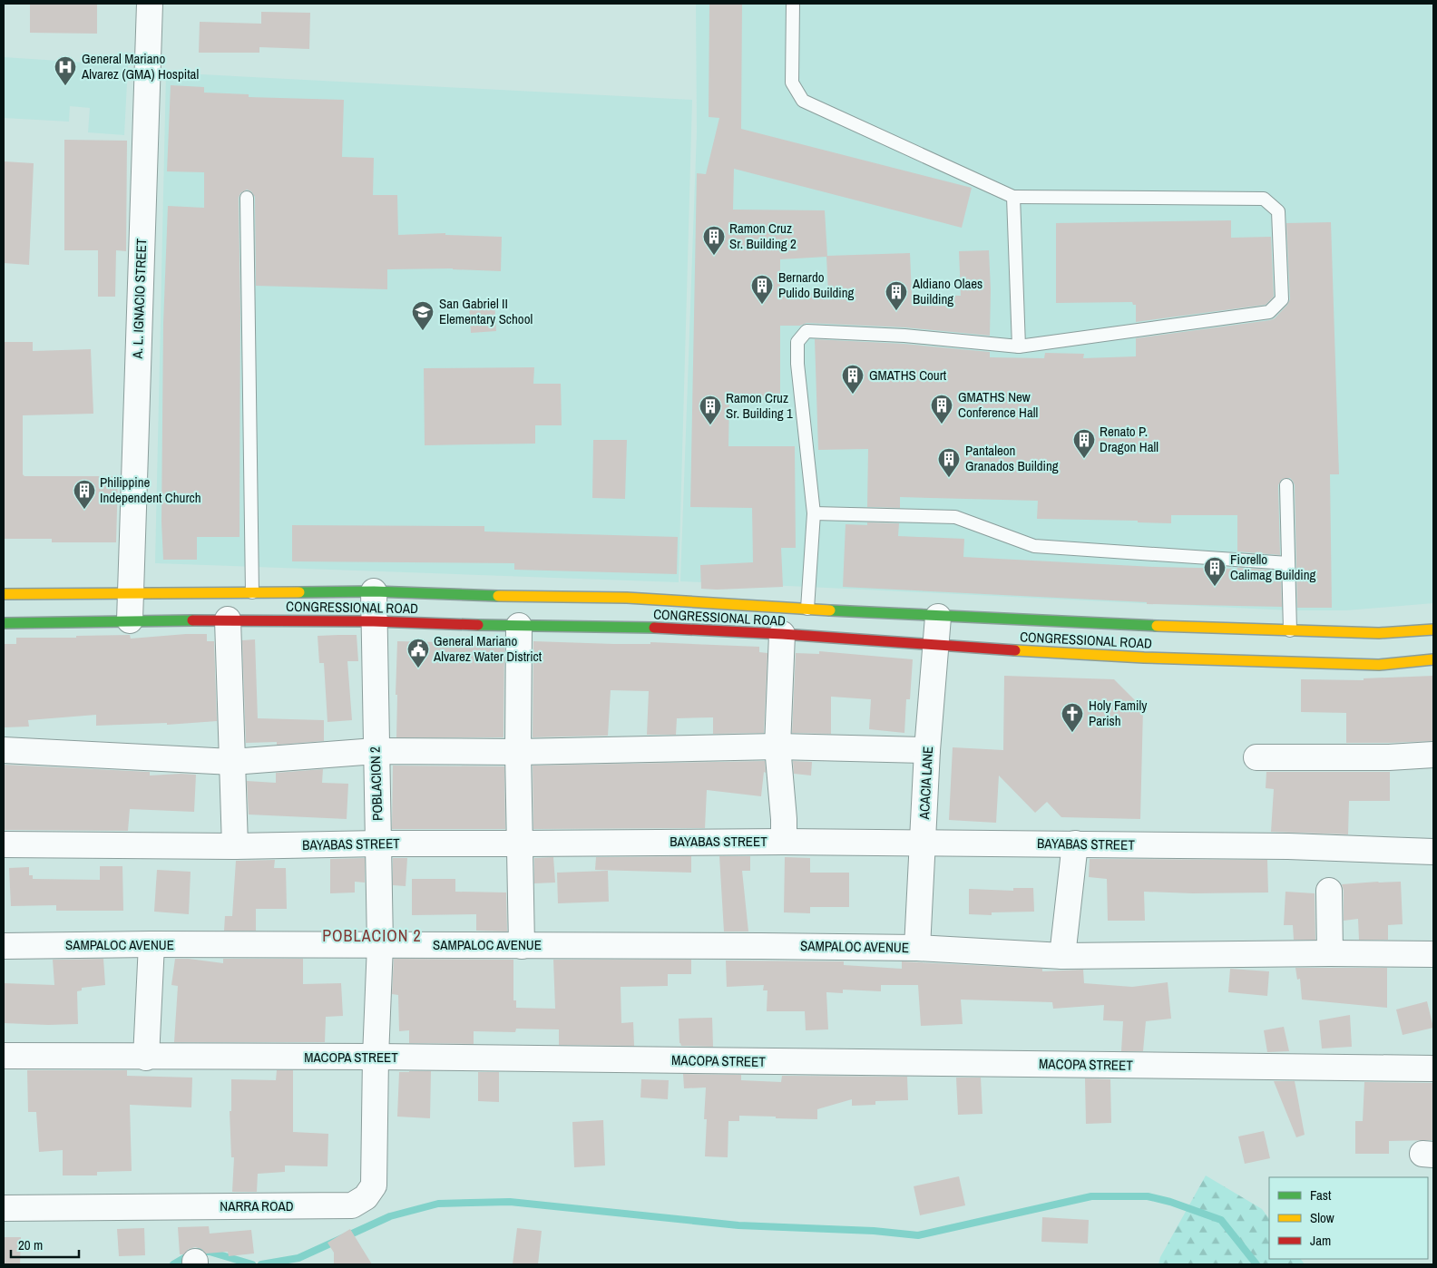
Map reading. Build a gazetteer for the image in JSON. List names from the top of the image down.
{
  "streets": {
    "main road": ["CONGRESSIONAL ROAD"],
    "street": [
      "A. L. IGNACIO STREET",
      "ACACIA LANE",
      "POBLACION 2",
      "BAYABAS STREET",
      "SAMPALOC AVENUE",
      "MACOPA STREET",
      "NARRA ROAD"
    ]
  },
  "crossings": [
    ["A. L. IGNACIO STREET", "CONGRESSIONAL ROAD"],
    ["CONGRESSIONAL ROAD", "ACACIA LANE"],
    ["CONGRESSIONAL ROAD", "POBLACION 2"],
    ["ACACIA LANE", "BAYABAS STREET"],
    ["ACACIA LANE", "SAMPALOC AVENUE"],
    ["POBLACION 2", "BAYABAS STREET"],
    ["POBLACION 2", "SAMPALOC AVENUE"],
    ["POBLACION 2", "MACOPA STREET"],
    ["POBLACION 2", "NARRA ROAD"],
    ["MACOPA STREET", "NARRA ROAD"]
  ],
  "districts": ["POBLACION 2"],
  "places": {
    "hospital": ["General Mariano Alvarez (GMA) Hospital"],
    "building": [
      "Ramon Cruz Sr. Building 2",
      "Bernardo Pulido Building",
      "Aldiano Olaes Building",
      "GMATHS Court",
      "GMATHS New Conference Hall",
      "Ramon Cruz Sr. Building 1",
      "Renato P. Dragon Hall",
      "Pantaleon Granados Building",
      "Philippine Independent Church",
      "Fiorello Calimag Building"
    ],
    "school or university": ["San Gabriel II Elementary School"],
    "public building": ["General Mariano Alvarez Water District"],
    "church": ["Holy Family Parish"]
  },
  "legend": ["Fast", "Slow", "Jam"],
  "scale_bar": "20 m"
}
